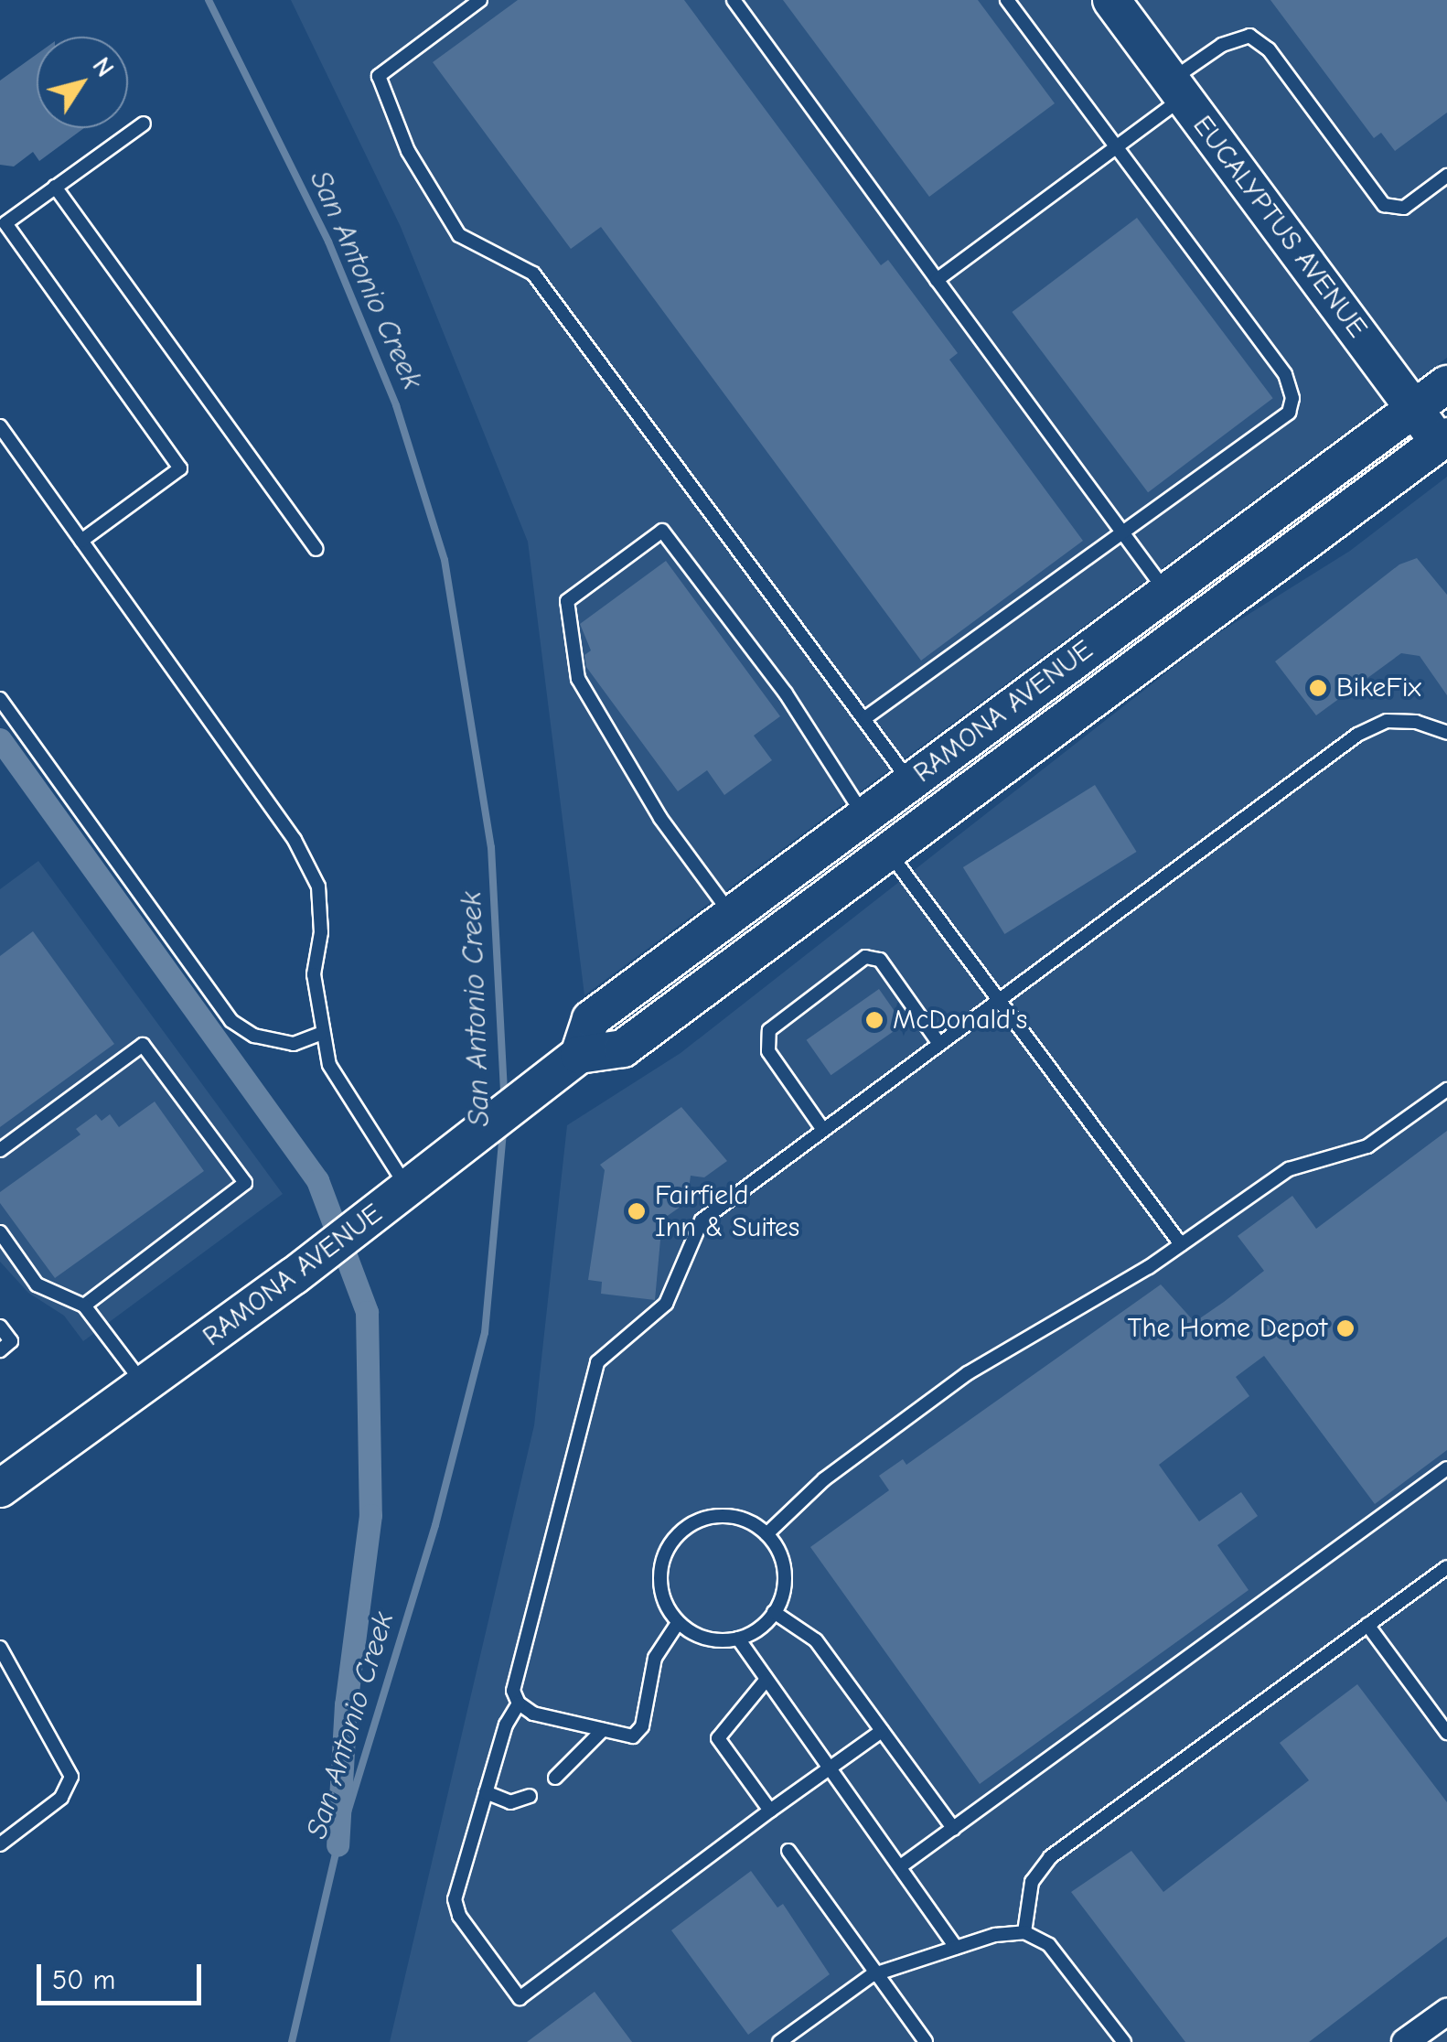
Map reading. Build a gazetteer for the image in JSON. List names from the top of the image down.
{
  "streets": {
    "main road": ["EUCALYPTUS AVENUE", "RAMONA AVENUE"]
  },
  "crossings": [
    ["EUCALYPTUS AVENUE", "RAMONA AVENUE"]
  ],
  "water": ["San Antonio Creek"],
  "places": [
    "BikeFix",
    "McDonald's",
    "Fairfield Inn & Suites",
    "The Home Depot"
  ],
  "scale_bar": "50 m",
  "north": "top right"
}
